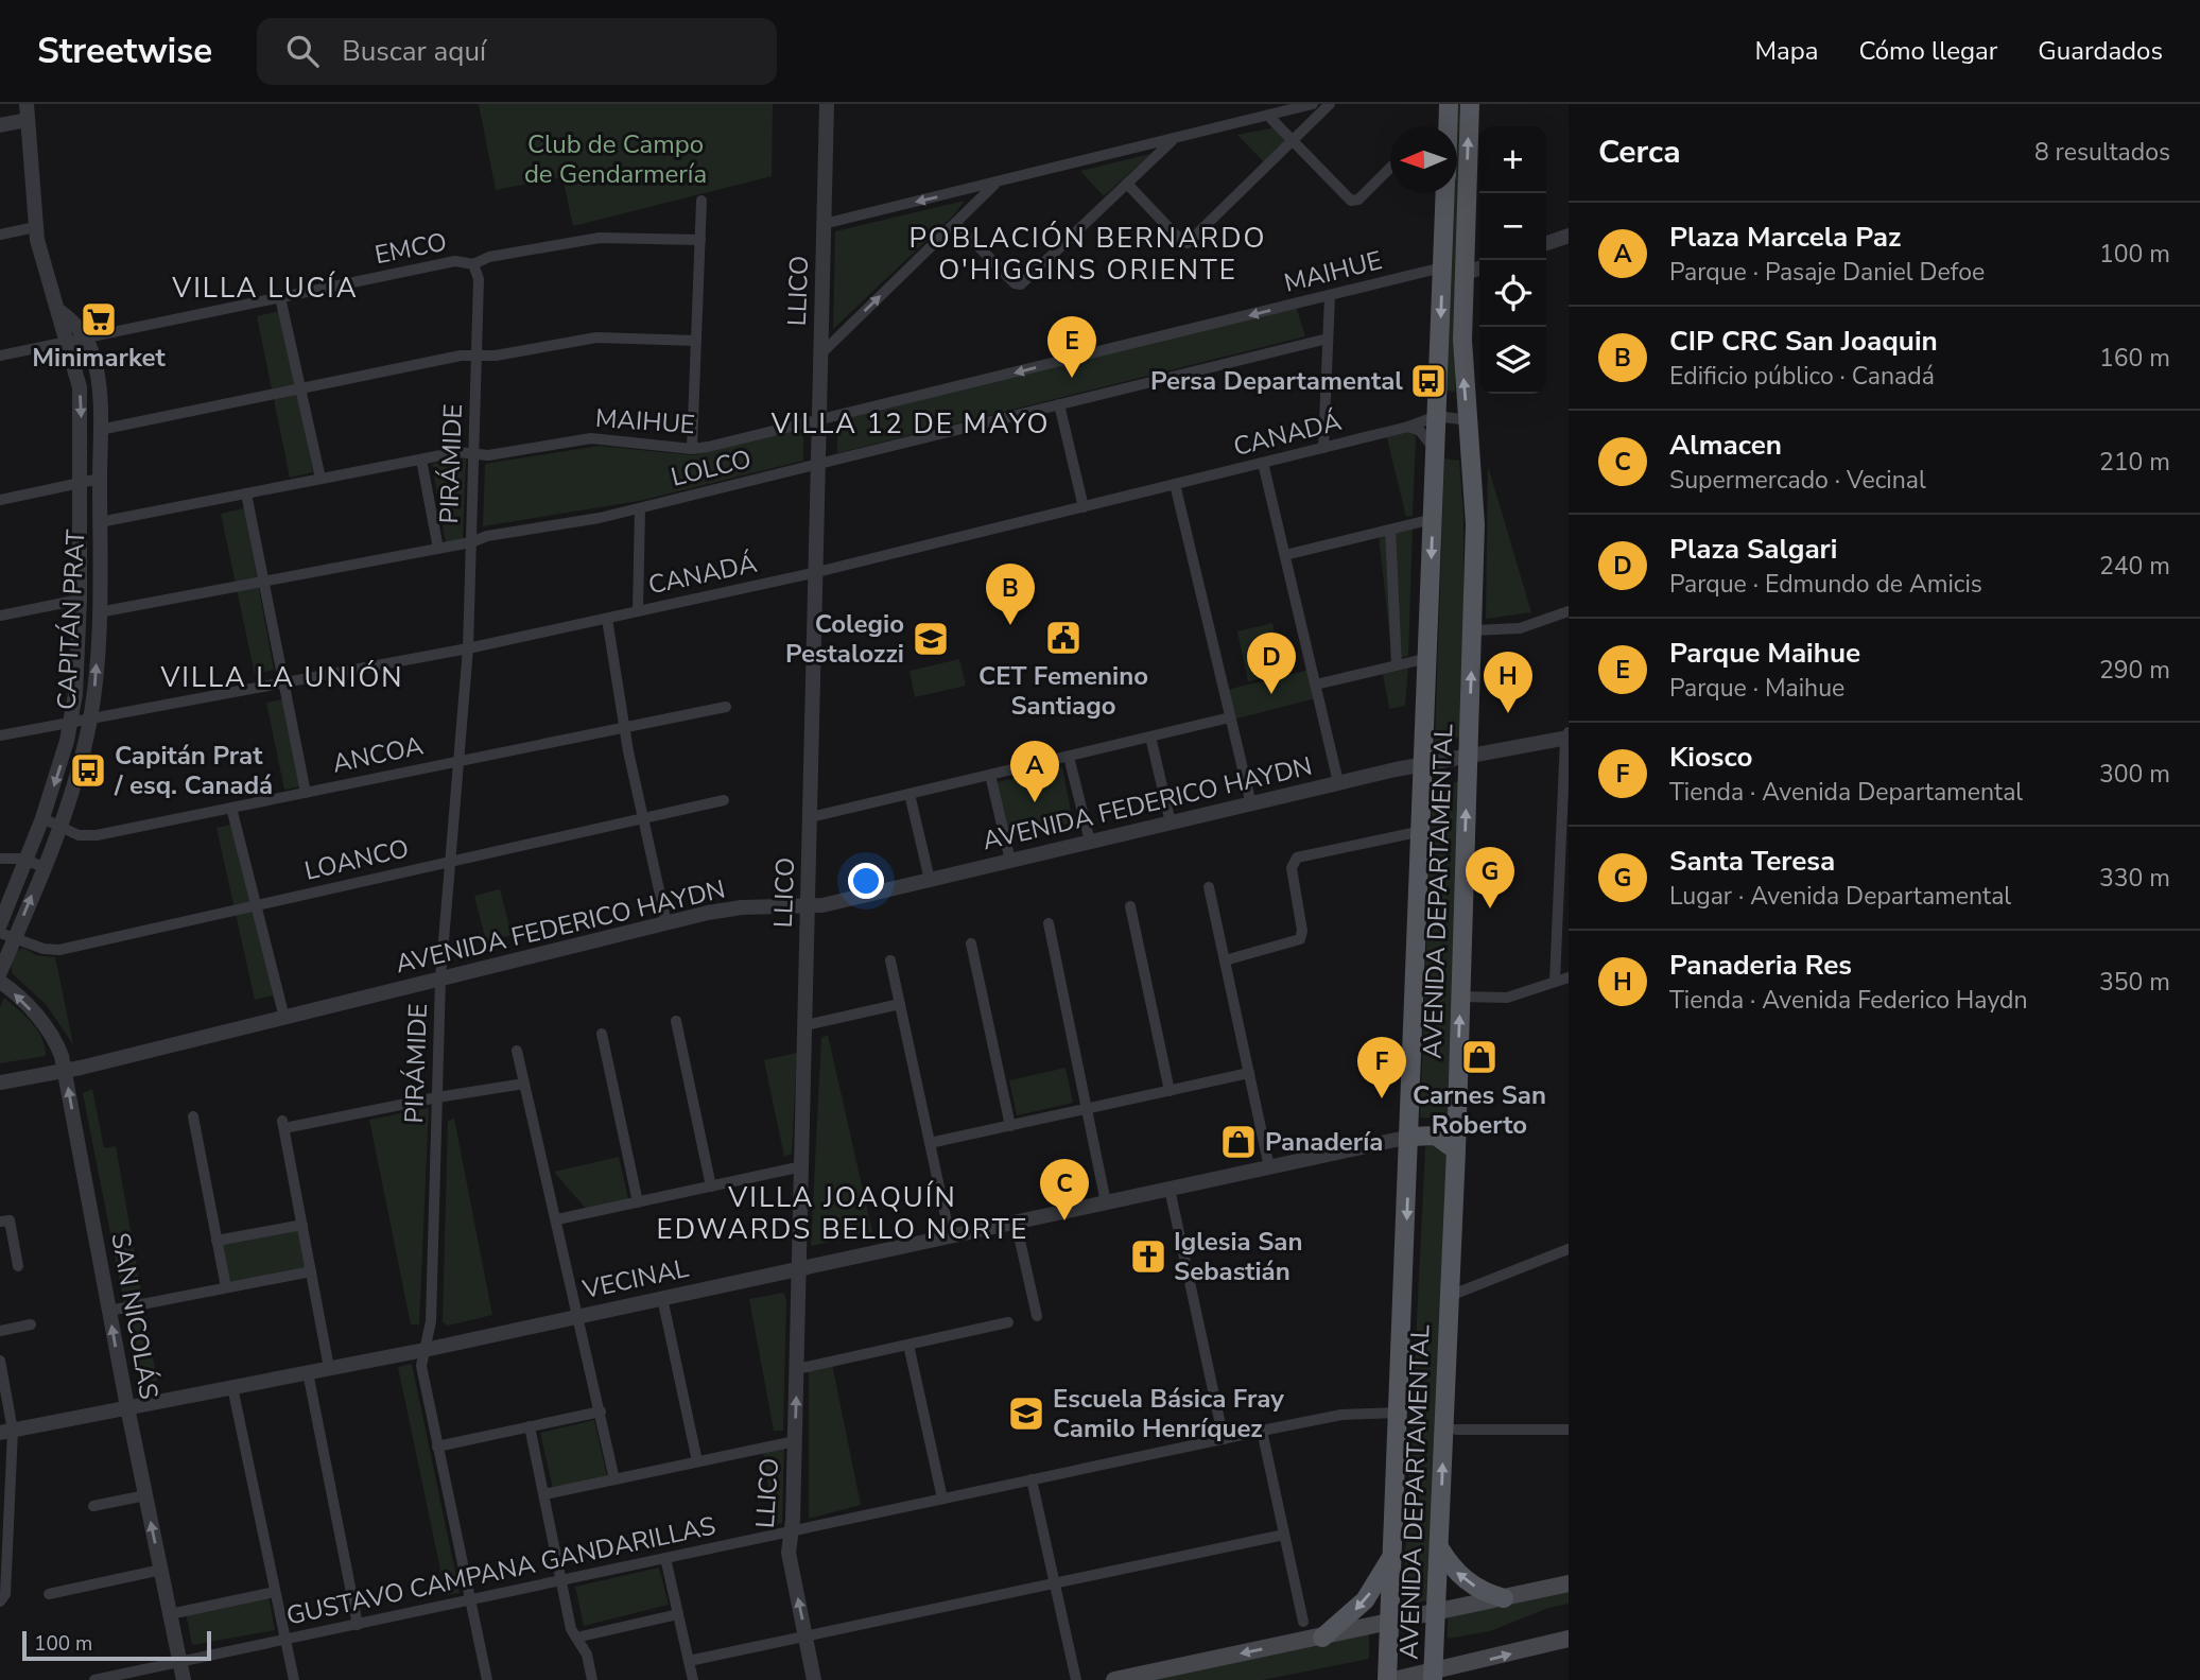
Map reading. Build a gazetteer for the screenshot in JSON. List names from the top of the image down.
{
  "streets": {
    "main road": ["AVENIDA DEPARTAMENTAL"],
    "street": [
      "EMCO",
      "MAIHUE",
      "LLICO",
      "CANADÁ",
      "PIRÁMIDE",
      "LOLCO",
      "CAPITÁN PRAT",
      "ANCOA",
      "AVENIDA FEDERICO HAYDN",
      "LOANCO",
      "VECINAL",
      "SAN NICOLÁS",
      "GUSTAVO CAMPANA GANDARILLAS"
    ]
  },
  "crossings": [
    ["EMCO", "PIRÁMIDE"],
    ["EMCO", "CAPITÁN PRAT"],
    ["MAIHUE", "LLICO"],
    ["MAIHUE", "PIRÁMIDE"],
    ["MAIHUE", "CAPITÁN PRAT"],
    ["MAIHUE", "AVENIDA DEPARTAMENTAL"],
    ["LLICO", "CANADÁ"],
    ["LLICO", "LOLCO"],
    ["LLICO", "AVENIDA FEDERICO HAYDN"],
    ["LLICO", "VECINAL"],
    ["LLICO", "GUSTAVO CAMPANA GANDARILLAS"],
    ["CANADÁ", "PIRÁMIDE"],
    ["CANADÁ", "CAPITÁN PRAT"],
    ["CANADÁ", "AVENIDA DEPARTAMENTAL"],
    ["PIRÁMIDE", "LOLCO"],
    ["PIRÁMIDE", "ANCOA"],
    ["PIRÁMIDE", "AVENIDA FEDERICO HAYDN"],
    ["PIRÁMIDE", "LOANCO"],
    ["PIRÁMIDE", "VECINAL"],
    ["PIRÁMIDE", "GUSTAVO CAMPANA GANDARILLAS"],
    ["LOLCO", "CAPITÁN PRAT"],
    ["CAPITÁN PRAT", "ANCOA"],
    ["CAPITÁN PRAT", "LOANCO"],
    ["AVENIDA FEDERICO HAYDN", "AVENIDA DEPARTAMENTAL"],
    ["AVENIDA FEDERICO HAYDN", "SAN NICOLÁS"],
    ["AVENIDA DEPARTAMENTAL", "VECINAL"],
    ["AVENIDA DEPARTAMENTAL", "GUSTAVO CAMPANA GANDARILLAS"],
    ["VECINAL", "SAN NICOLÁS"],
    ["SAN NICOLÁS", "GUSTAVO CAMPANA GANDARILLAS"]
  ],
  "one_way": ["MAIHUE"],
  "districts": [
    "POBLACIÓN BERNARDO O'HIGGINS ORIENTE",
    "VILLA LUCÍA",
    "VILLA 12 DE MAYO",
    "VILLA LA UNIÓN",
    "VILLA JOAQUÍN EDWARDS BELLO NORTE"
  ],
  "parks": ["Club de Campo de Gendarmería"],
  "places": {
    "supermarket": ["Minimarket"],
    "bus stop": ["Persa Departamental", "Capitán Prat / esq. Canadá"],
    "public building": ["CET Femenino Santiago"],
    "school or university": ["Colegio Pestalozzi", "Escuela Básica Fray Camilo Henríquez"],
    "shop": ["Carnes San Roberto", "Panadería"],
    "church": ["Iglesia San Sebastián"]
  },
  "scale_bar": "100 m",
  "north": "left",
  "page": {
    "header": "Streetwise",
    "search": "Buscar aquí",
    "nav": ["Mapa", "Cómo llegar", "Guardados"],
    "heading": ["Cerca", "8 resultados"],
    "map_buttons": ["+", "−"],
    "list": [
      {
        "mark": "A",
        "name": "Plaza Marcela Paz",
        "note": "Parque · Pasaje Daniel Defoe",
        "value": "100 m"
      },
      {
        "mark": "B",
        "name": "CIP CRC San Joaquin",
        "note": "Edificio público · Canadá",
        "value": "160 m"
      },
      {
        "mark": "C",
        "name": "Almacen",
        "note": "Supermercado · Vecinal",
        "value": "210 m"
      },
      {
        "mark": "D",
        "name": "Plaza Salgari",
        "note": "Parque · Edmundo de Amicis",
        "value": "240 m"
      },
      {
        "mark": "E",
        "name": "Parque Maihue",
        "note": "Parque · Maihue",
        "value": "290 m"
      },
      {
        "mark": "F",
        "name": "Kiosco",
        "note": "Tienda · Avenida Departamental",
        "value": "300 m"
      },
      {
        "mark": "G",
        "name": "Santa Teresa",
        "note": "Lugar · Avenida Departamental",
        "value": "330 m"
      },
      {
        "mark": "H",
        "name": "Panaderia Res",
        "note": "Tienda · Avenida Federico Haydn",
        "value": "350 m"
      }
    ],
    "pins": [
      "E",
      "B",
      "D",
      "H",
      "A",
      "G",
      "F",
      "C"
    ],
    "scale": "100 m"
  }
}
